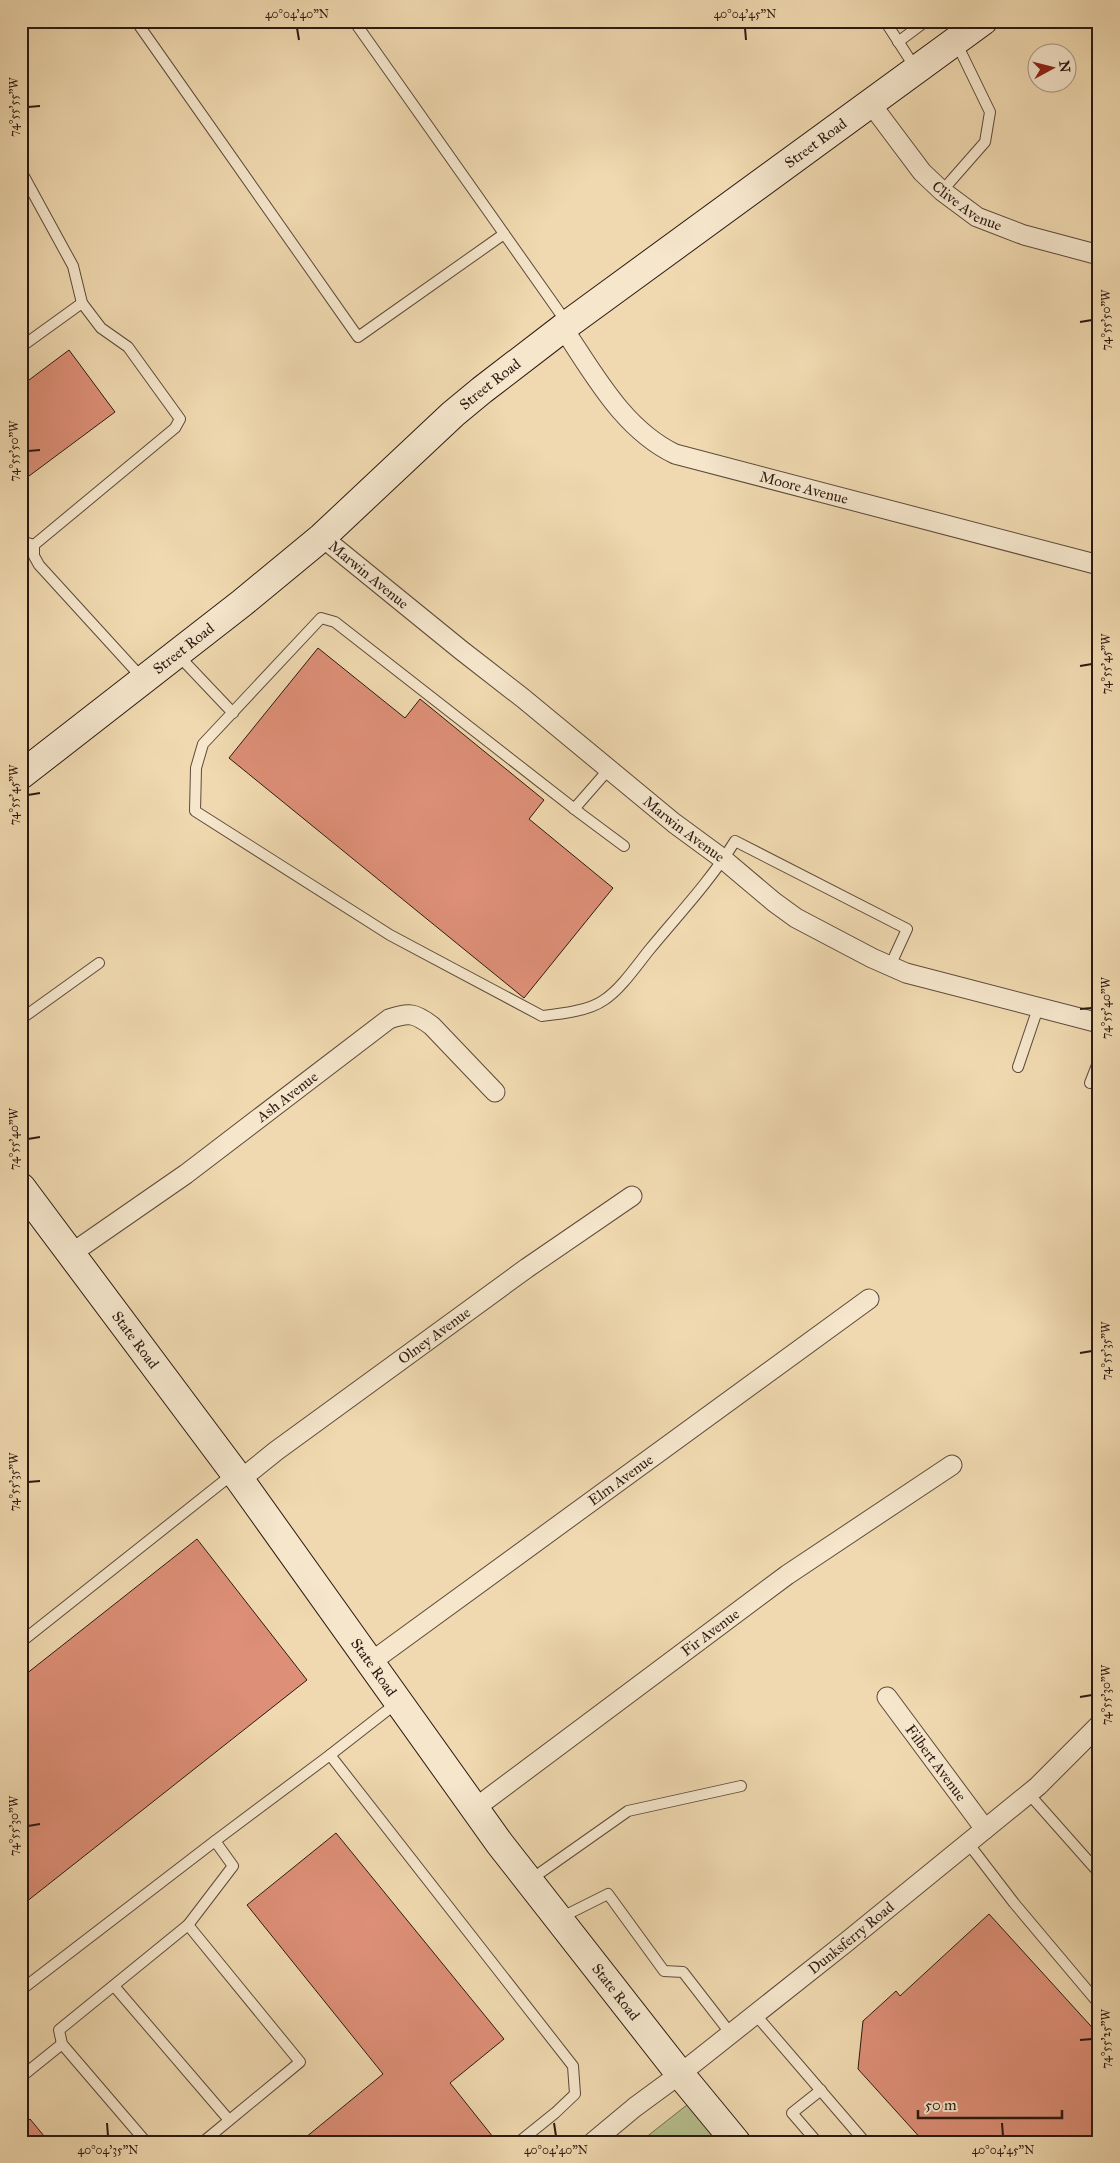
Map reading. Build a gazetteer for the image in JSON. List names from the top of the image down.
{
  "streets": {
    "main road": ["Street Road", "State Road"],
    "street": [
      "Clive Avenue",
      "Moore Avenue",
      "Marwin Avenue",
      "Ash Avenue",
      "Olney Avenue",
      "Elm Avenue",
      "Fir Avenue",
      "Filbert Avenue",
      "Dunksferry Road"
    ]
  },
  "crossings": [
    ["Street Road", "Clive Avenue"],
    ["Street Road", "Moore Avenue"],
    ["Street Road", "Marwin Avenue"],
    ["Ash Avenue", "State Road"],
    ["Olney Avenue", "State Road"],
    ["State Road", "Elm Avenue"],
    ["State Road", "Fir Avenue"],
    ["State Road", "Dunksferry Road"],
    ["Filbert Avenue", "Dunksferry Road"]
  ],
  "scale_bar": "50 m",
  "north": "right",
  "coordinates": [
    "40°04'40\"N",
    "40°04'45\"N",
    "74°55'55\"W",
    "74°55'50\"W",
    "74°55'45\"W",
    "74°55'40\"W",
    "74°55'35\"W",
    "74°55'30\"W",
    "74°55'25\"W",
    "40°04'35\"N"
  ]
}
